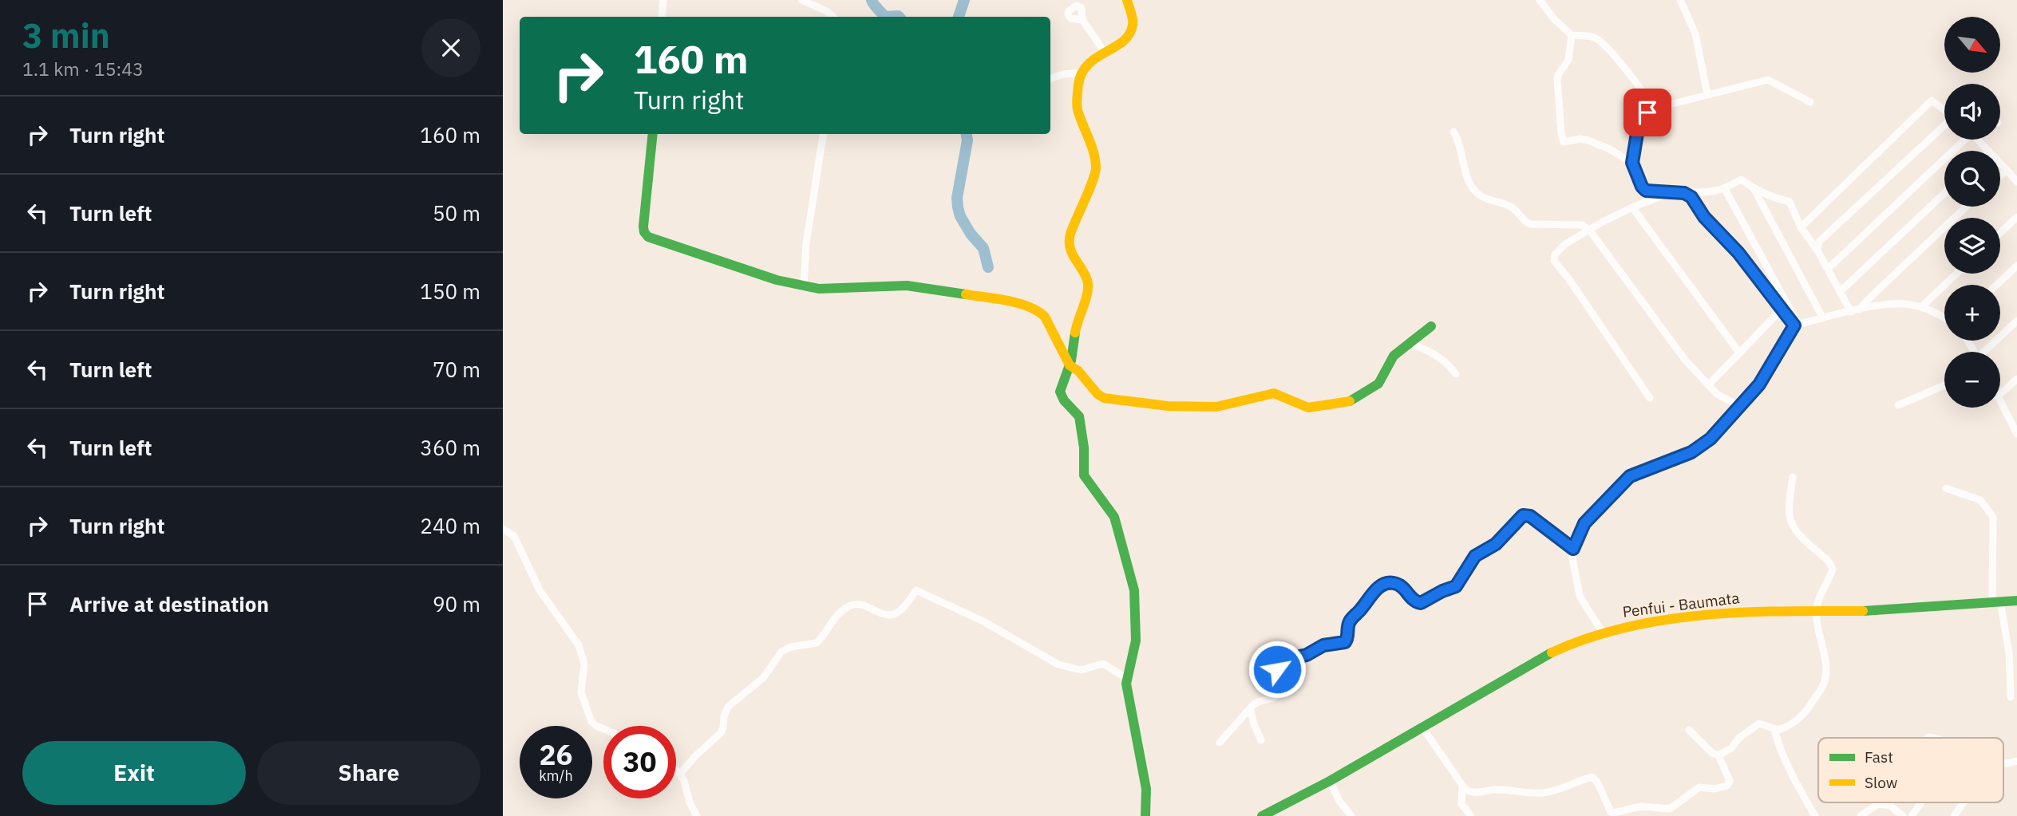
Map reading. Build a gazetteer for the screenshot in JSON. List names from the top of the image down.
{
  "streets": {
    "street": ["Penfui - Baumata"]
  },
  "legend": ["Fast", "Slow"],
  "north": "bottom right",
  "page": {
    "heading": ["3 min", "1.1 km · 15:43"],
    "map_buttons": ["+", "−"],
    "turn": ["160 m", "Turn right"],
    "list": [
      {
        "name": "Turn right",
        "value": "160 m"
      },
      {
        "name": "Turn left",
        "value": "50 m"
      },
      {
        "name": "Turn right",
        "value": "150 m"
      },
      {
        "name": "Turn left",
        "value": "70 m"
      },
      {
        "name": "Turn left",
        "value": "360 m"
      },
      {
        "name": "Turn right",
        "value": "240 m"
      },
      {
        "name": "Arrive at destination",
        "value": "90 m"
      }
    ],
    "speed": "26 km/h",
    "limit": "30",
    "buttons": ["Exit", "Share"]
  }
}
